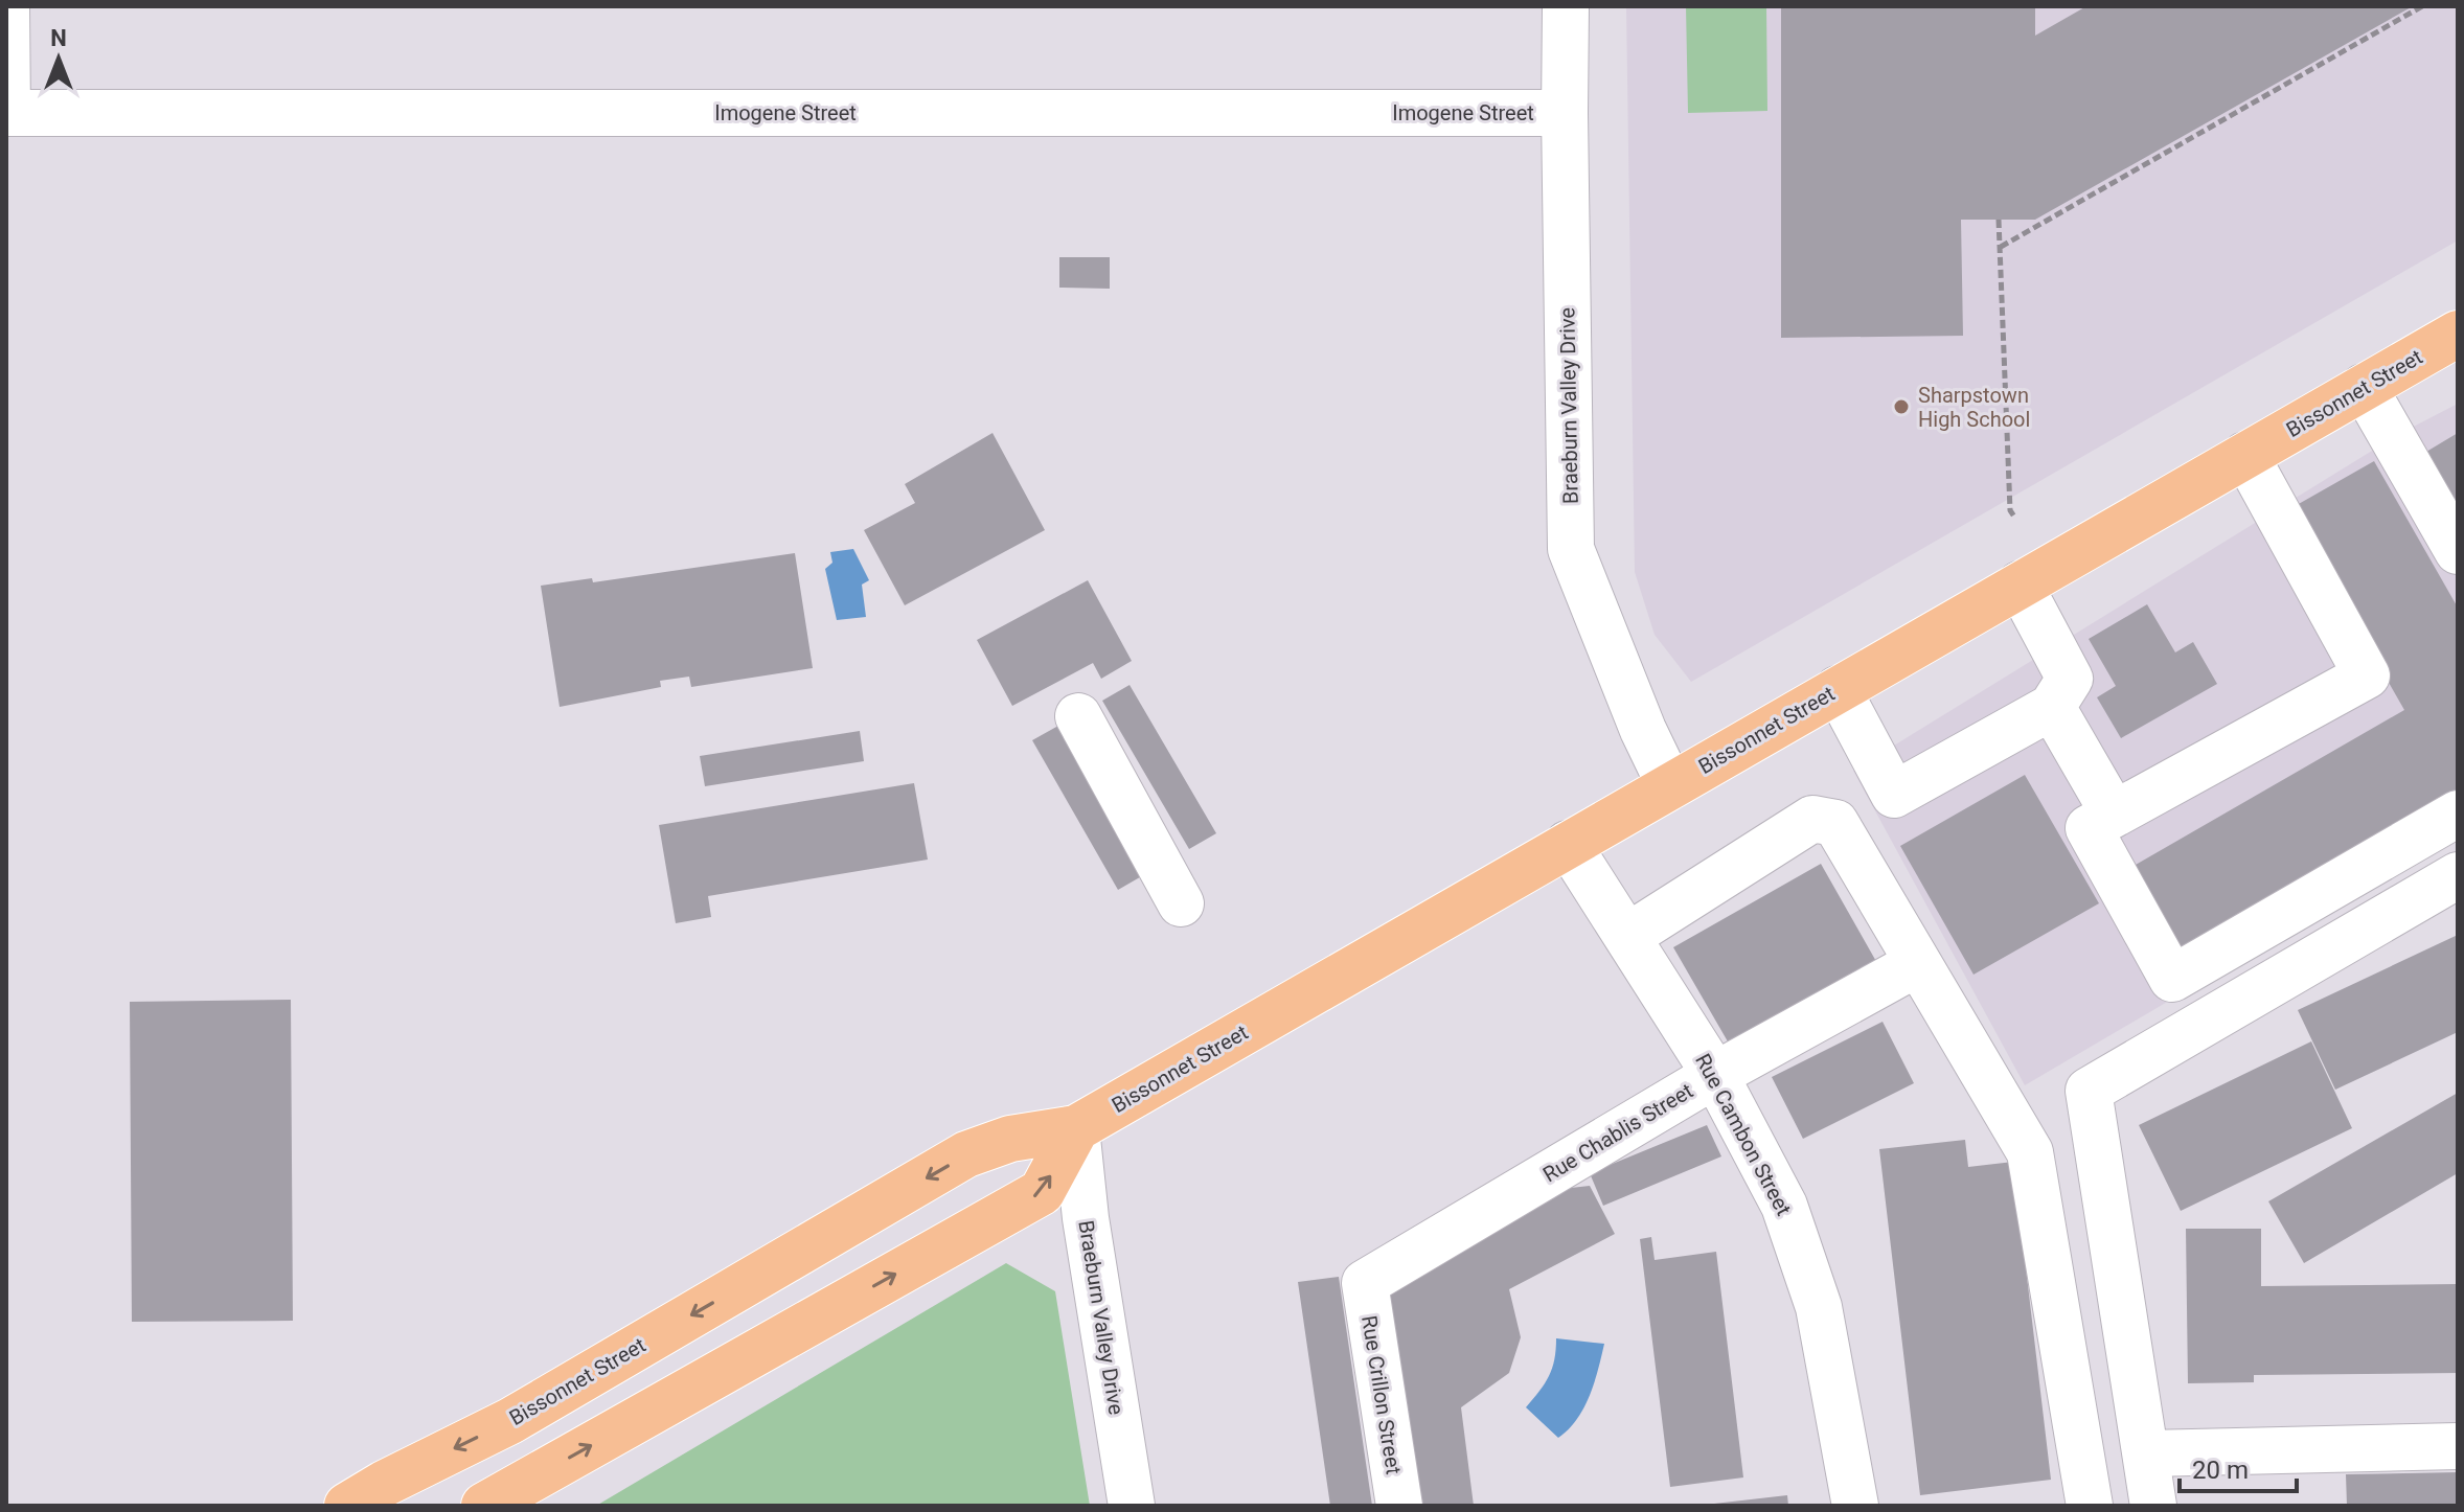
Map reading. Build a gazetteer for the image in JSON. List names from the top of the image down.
{
  "streets": {
    "main road": ["Bissonnet Street"],
    "street": [
      "Imogene Street",
      "Braeburn Valley Drive",
      "Rue Chablis Street",
      "Rue Cambon Street",
      "Rue Crillon Street"
    ]
  },
  "crossings": [
    ["Imogene Street", "Braeburn Valley Drive"],
    ["Bissonnet Street", "Braeburn Valley Drive"],
    ["Bissonnet Street", "Rue Cambon Street"],
    ["Rue Chablis Street", "Rue Cambon Street"],
    ["Rue Chablis Street", "Rue Crillon Street"]
  ],
  "places": ["Sharpstown High School"],
  "scale_bar": "20 m",
  "north": "top"
}
